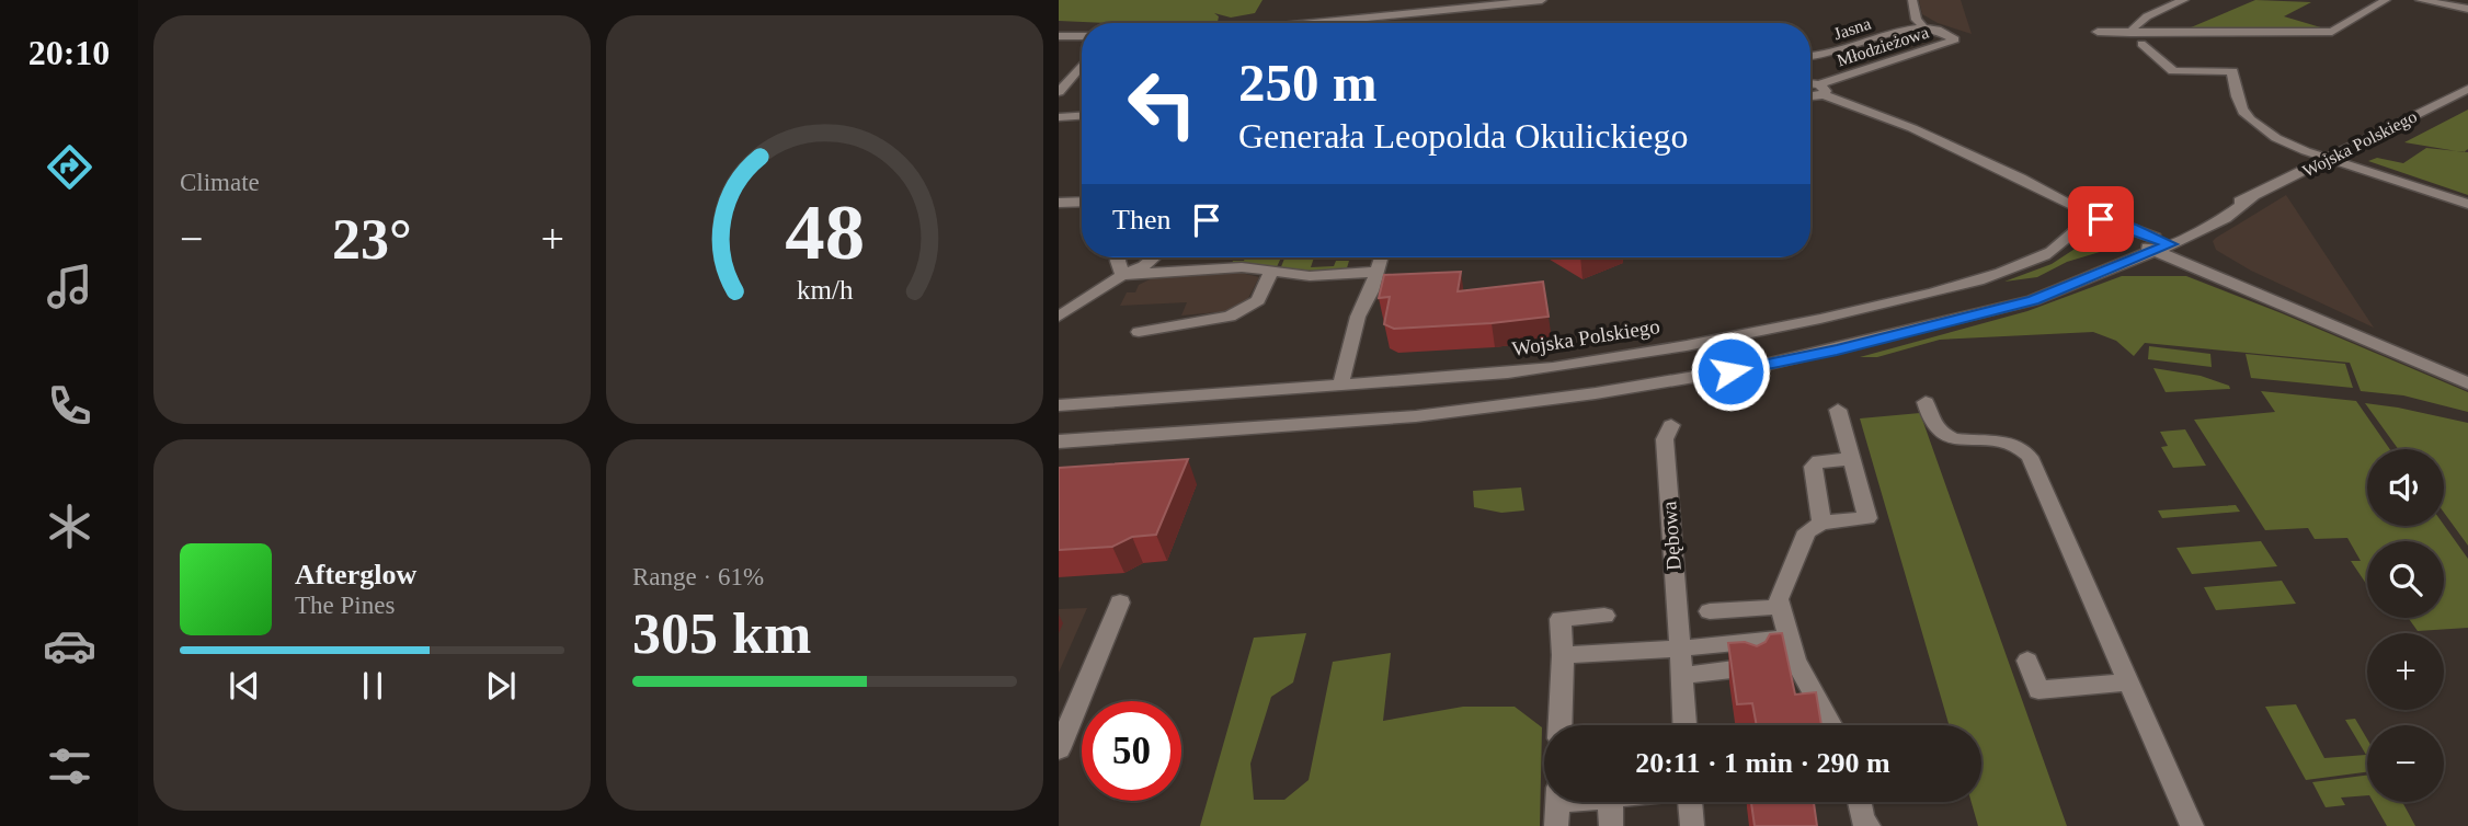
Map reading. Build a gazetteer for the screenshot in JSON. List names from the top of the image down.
{
  "streets": {
    "main road": ["Wojska Polskiego"],
    "street": ["Jasna", "Młodzieżowa", "Dębowa"]
  },
  "crossings": [
    ["Jasna", "Młodzieżowa"]
  ],
  "page": {
    "tabs": "20:10",
    "tile": [
      "Climate",
      ["Range · 61%", "305 km"]
    ],
    "turn": ["250 m", "Generała Leopolda Okulickiego"],
    "then": "Then",
    "heat": ["−", "23°", "+"],
    "map_buttons": ["+", "−"],
    "song": ["Afterglow", "The Pines"],
    "limit": "50",
    "trip": "20:11 · 1 min · 290 m",
    "gauge": ["48", "km/h"]
  }
}
